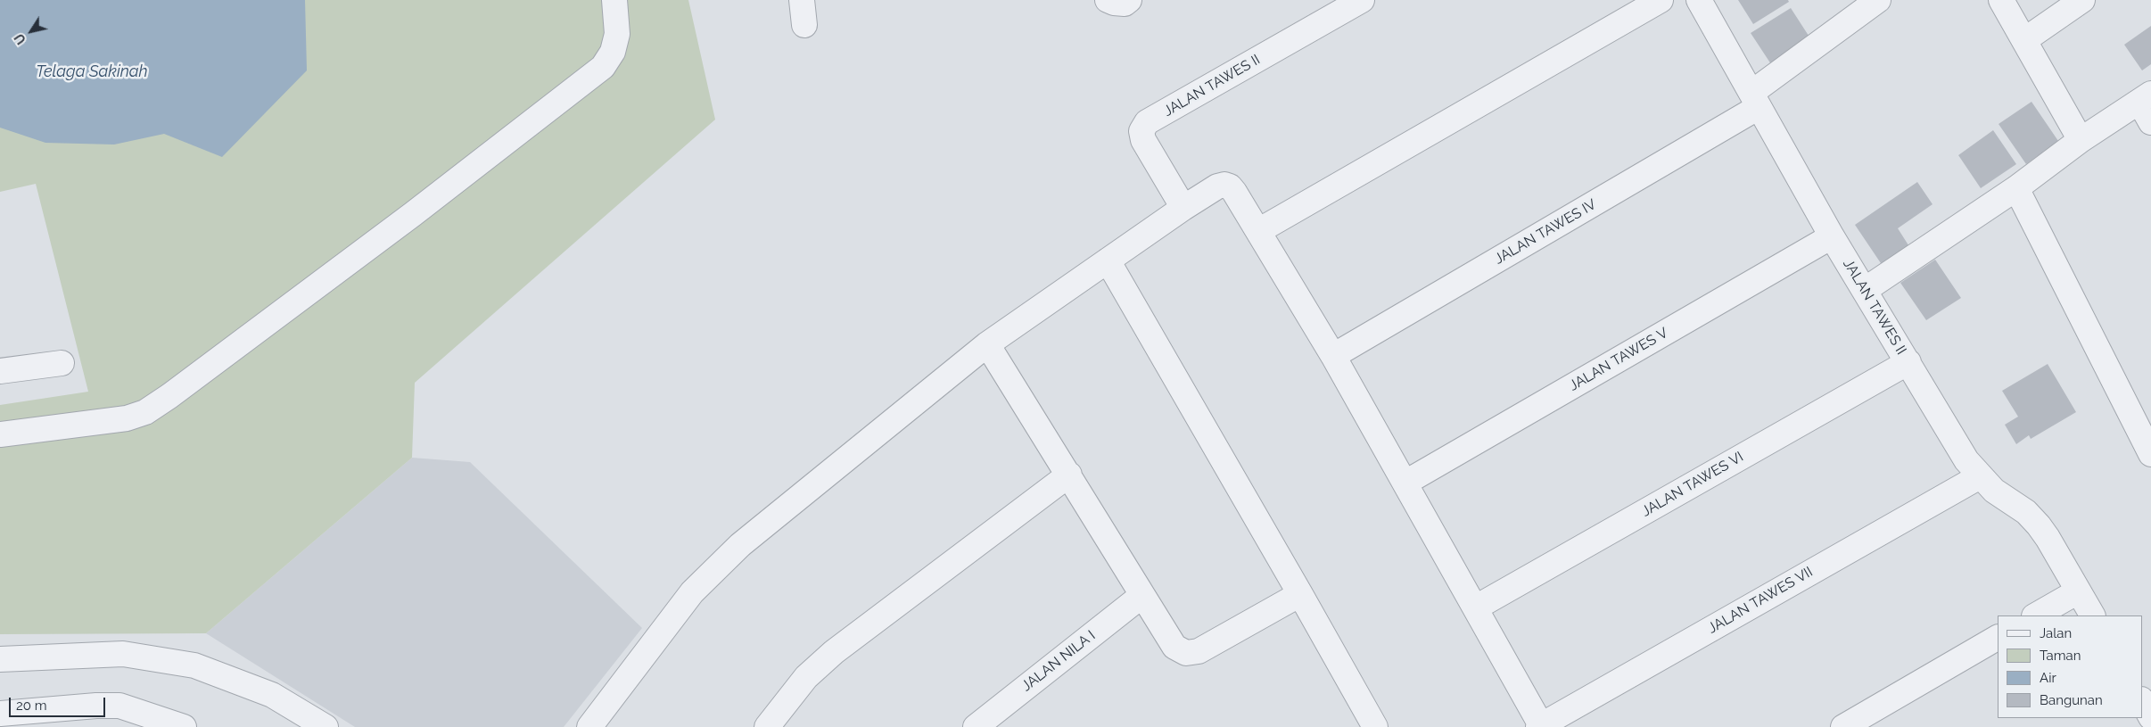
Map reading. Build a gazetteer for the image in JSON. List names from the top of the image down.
{
  "streets": {
    "street": [
      "JALAN TAWES II",
      "JALAN TAWES IV",
      "JALAN TAWES V",
      "JALAN TAWES VI",
      "JALAN TAWES VII",
      "JALAN NILA I"
    ]
  },
  "crossings": [
    ["JALAN TAWES II", "JALAN TAWES IV"],
    ["JALAN TAWES II", "JALAN TAWES V"],
    ["JALAN TAWES II", "JALAN TAWES VI"],
    ["JALAN TAWES II", "JALAN TAWES VII"]
  ],
  "water": ["Telaga Sakinah"],
  "legend": [
    "Jalan",
    "Taman",
    "Air",
    "Bangunan"
  ],
  "scale_bar": "20 m",
  "north": "bottom left"
}
